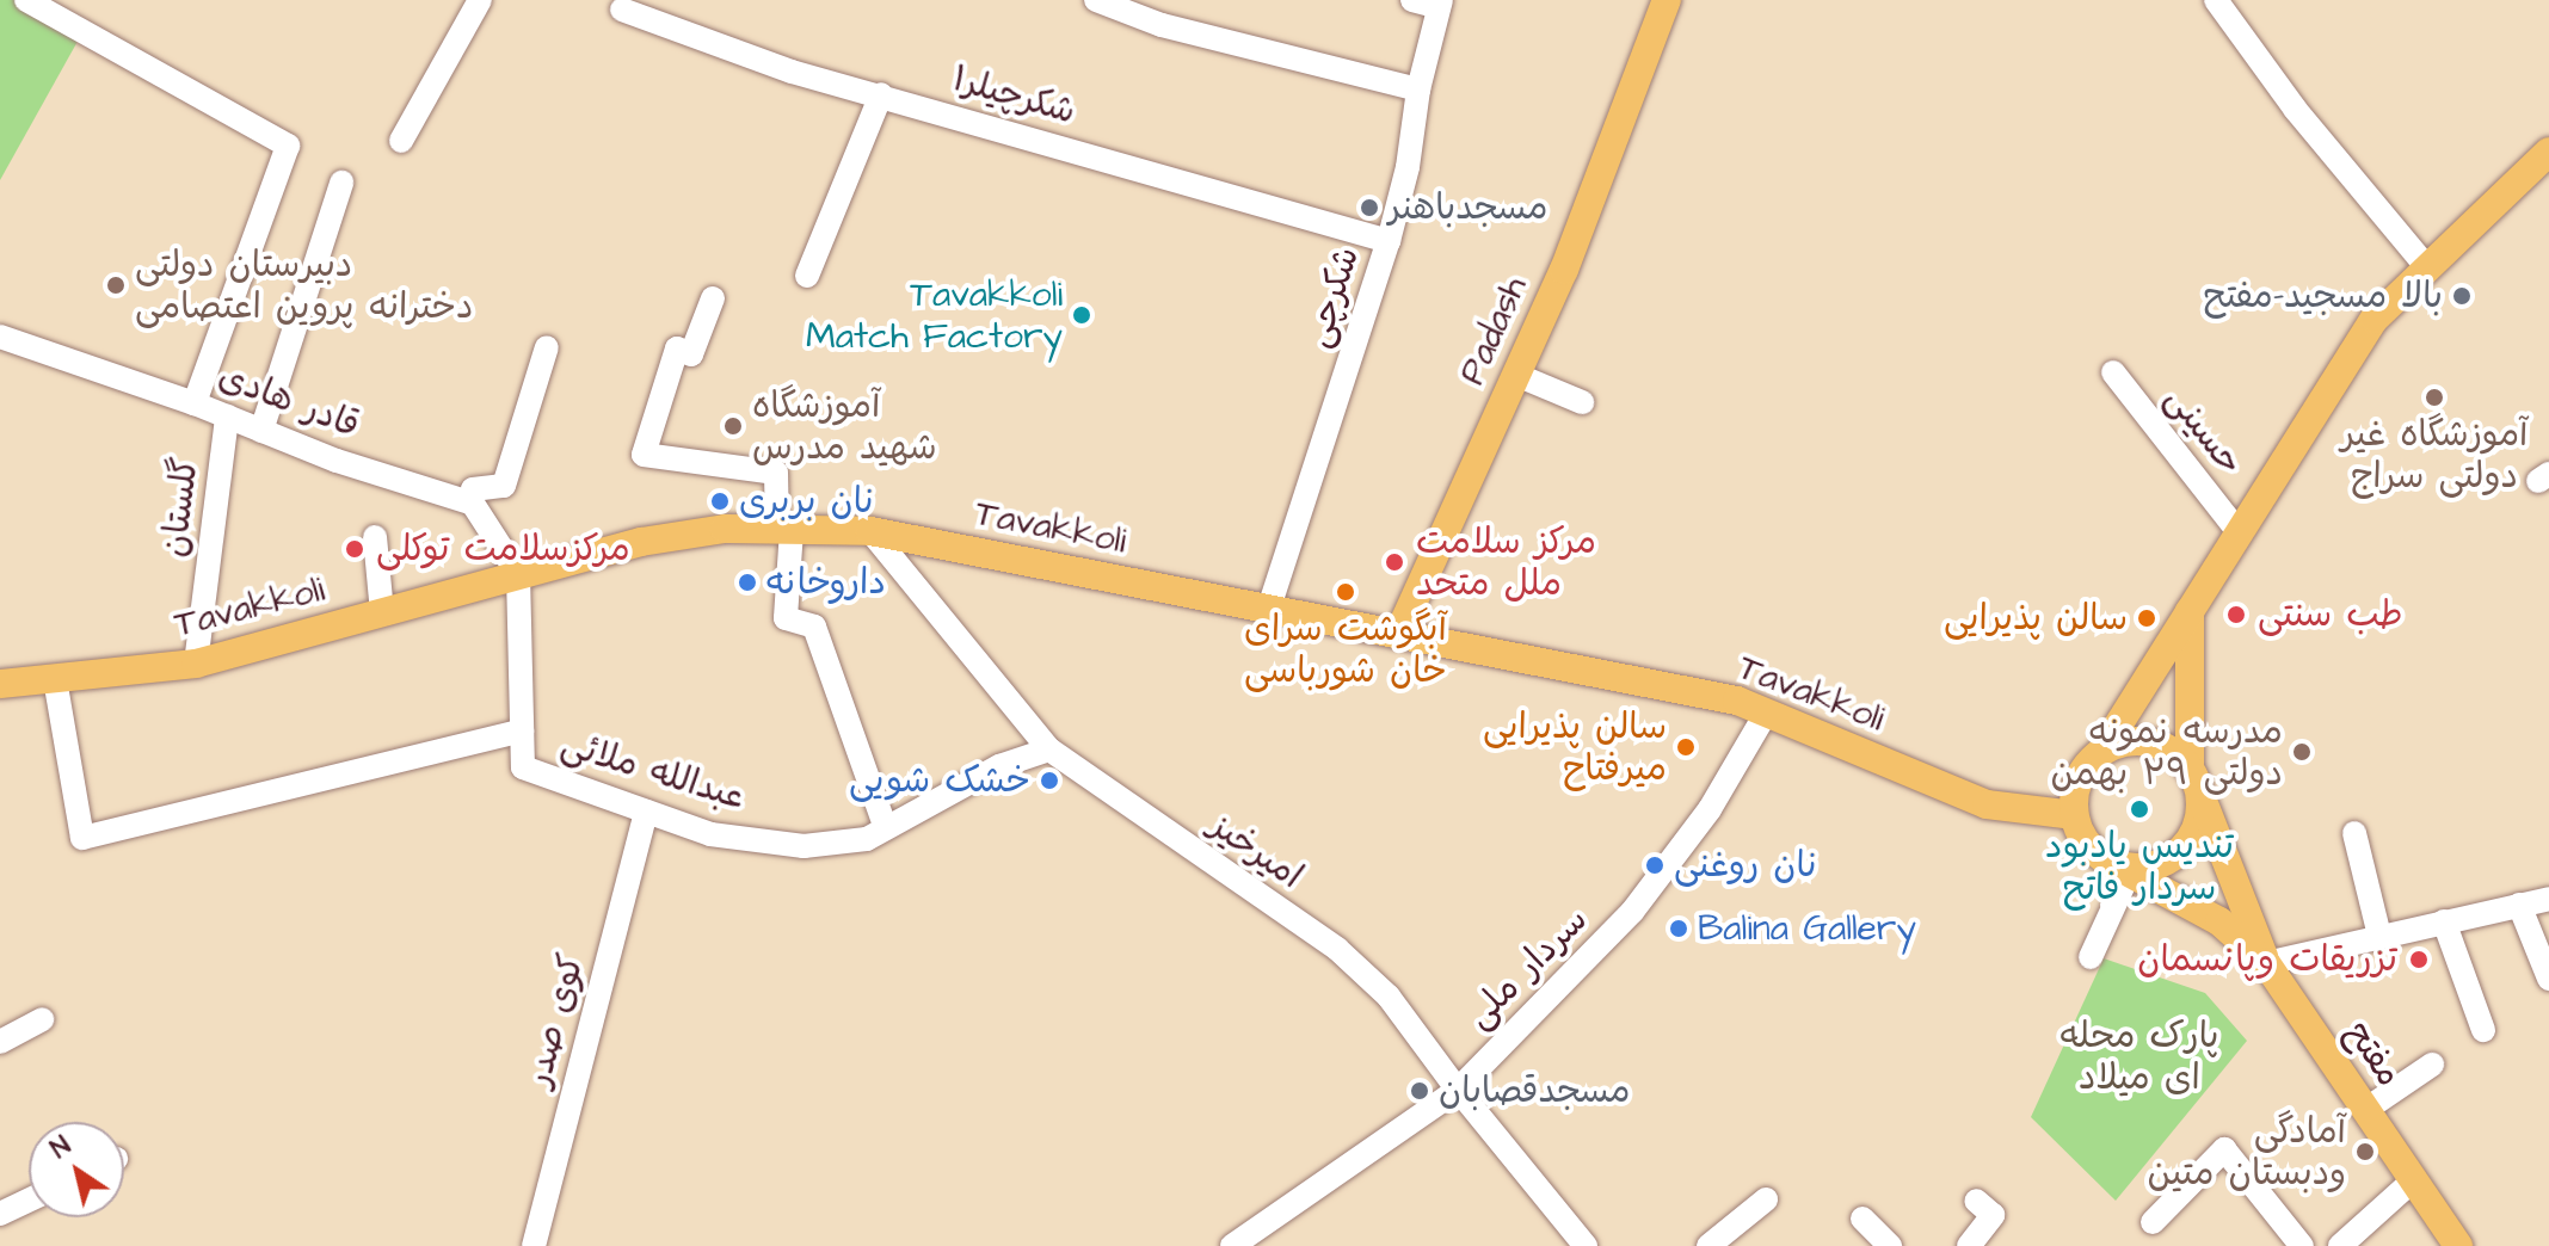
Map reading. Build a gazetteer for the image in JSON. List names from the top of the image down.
{
  "streets": {
    "main road": ["Padash", "Tavakkoli", "مفتح"],
    "street": [
      "شکرچیلر۱",
      "شکرچی",
      "قادر هادی",
      "حسینی",
      "گلستان",
      "عبدالله ملائی",
      "امیرخیز",
      "سردار ملی",
      "کوی صدر"
    ]
  },
  "crossings": [
    ["شکرچیلر۱", "شکرچی"],
    ["شکرچی", "Tavakkoli"],
    ["Padash", "Tavakkoli"],
    ["قادر هادی", "گلستان"],
    ["گلستان", "Tavakkoli"],
    ["Tavakkoli", "عبدالله ملائی"],
    ["Tavakkoli", "امیرخیز"],
    ["Tavakkoli", "سردار ملی"],
    ["Tavakkoli", "مفتح"],
    ["عبدالله ملائی", "امیرخیز"],
    ["عبدالله ملائی", "کوی صدر"],
    ["امیرخیز", "سردار ملی"]
  ],
  "parks": ["پارک محله ای میلاد"],
  "places": [
    "مسجدباهنر",
    "دبیرستان دولتی دخترانه پروین اعتصامی",
    "بالا مسجید-مفتح",
    "Tavakkoli Match Factory",
    "آموزشگاه غیر دولتی سراج",
    "آموزشگاه شهید مدرس",
    "نان بربری",
    "مرکزسلامت توکلی",
    "مرکز سلامت ملل متحد",
    "داروخانه",
    "آبگوشت سرای خان شورباسی",
    "طب سنتی",
    "سالن پذیرایی",
    "سالن پذیرایی میرفتاح",
    "مدرسه نمونه دولتی ۲۹ بهمن",
    "خشک شویی",
    "تندیس یادبود سردار فاتح",
    "نان روغنی",
    "Balina Gallery",
    "تزریقات وپانسمان",
    "مسجدقصابان",
    "آمادگی ودبستان متین"
  ],
  "north": "top left"
}
